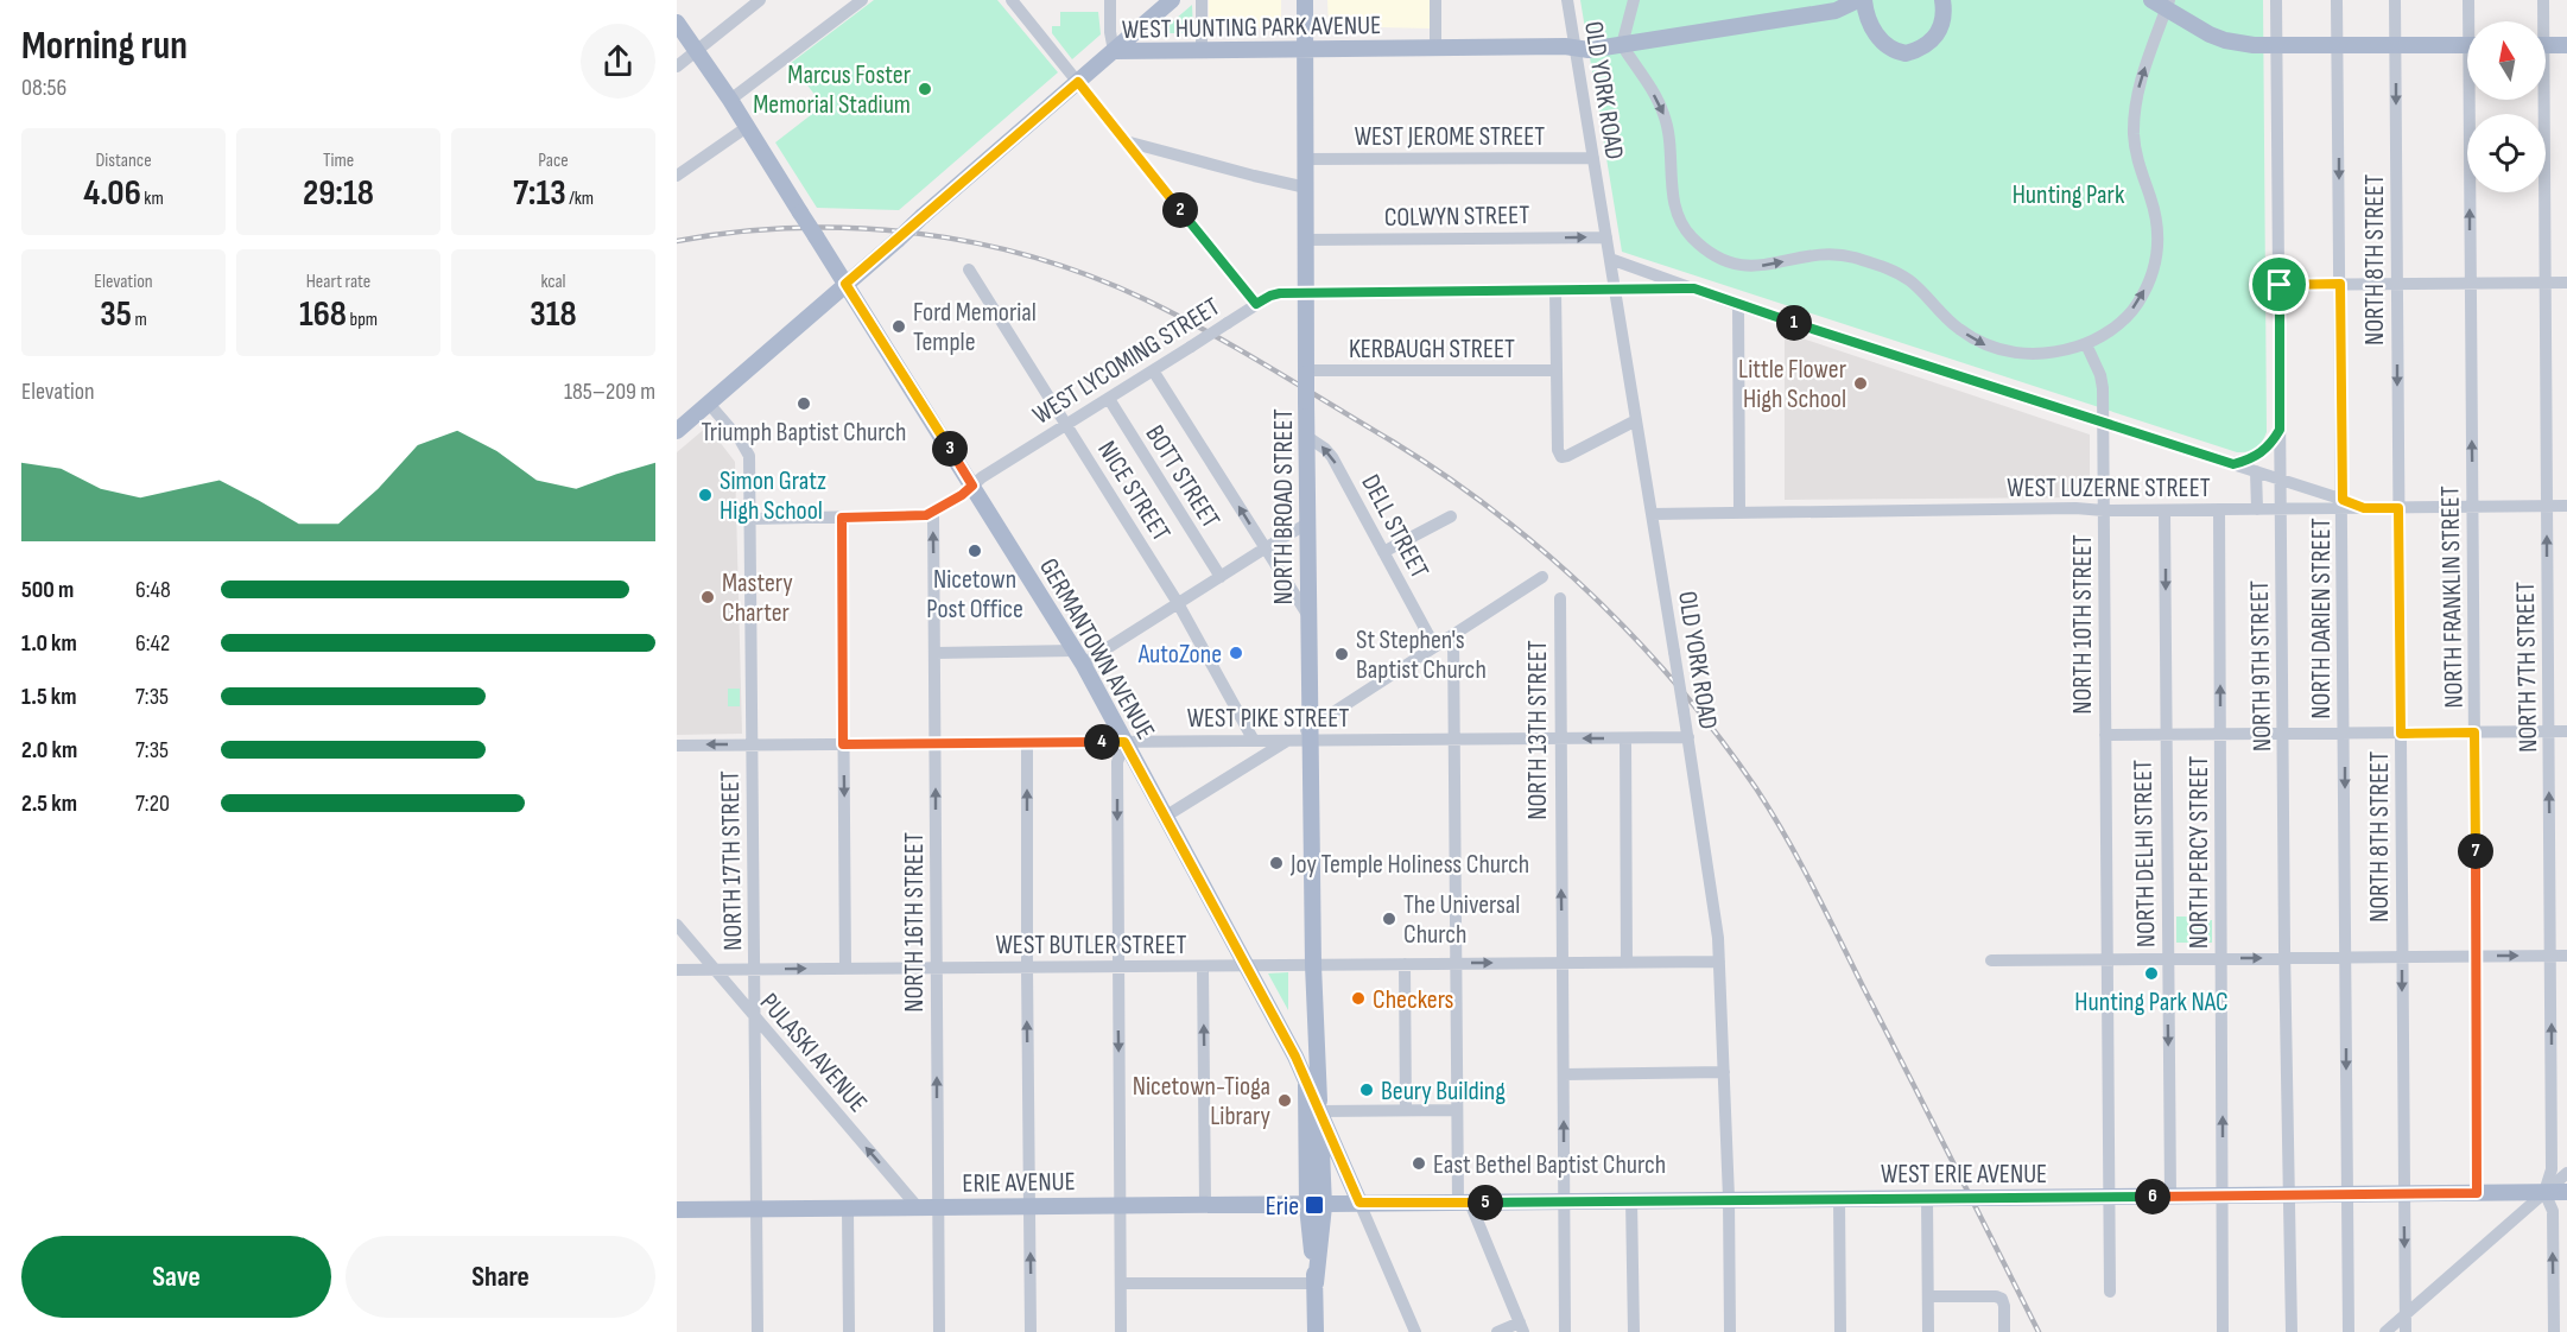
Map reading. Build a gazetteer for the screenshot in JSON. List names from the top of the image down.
{
  "streets": {
    "main road": [
      "WEST HUNTING PARK AVENUE",
      "NORTH BROAD STREET",
      "GERMANTOWN AVENUE",
      "WEST ERIE AVENUE",
      "ERIE AVENUE"
    ],
    "street": [
      "OLD YORK ROAD",
      "WEST JEROME STREET",
      "COLWYN STREET",
      "NORTH 8TH STREET",
      "KERBAUGH STREET",
      "WEST LYCOMING STREET",
      "BOTT STREET",
      "WEST LUZERNE STREET",
      "NICE STREET",
      "DELL STREET",
      "NORTH FRANKLIN STREET",
      "NORTH DARIEN STREET",
      "NORTH 10TH STREET",
      "NORTH 9TH STREET",
      "NORTH 7TH STREET",
      "WEST PIKE STREET",
      "NORTH 13TH STREET",
      "NORTH PERCY STREET",
      "NORTH DELHI STREET",
      "NORTH 17TH STREET",
      "NORTH 16TH STREET",
      "WEST BUTLER STREET",
      "PULASKI AVENUE"
    ]
  },
  "crossings": [
    ["WEST HUNTING PARK AVENUE", "OLD YORK ROAD"],
    ["WEST HUNTING PARK AVENUE", "NORTH BROAD STREET"],
    ["WEST HUNTING PARK AVENUE", "GERMANTOWN AVENUE"],
    ["WEST HUNTING PARK AVENUE", "NORTH 17TH STREET"],
    ["OLD YORK ROAD", "WEST JEROME STREET"],
    ["OLD YORK ROAD", "COLWYN STREET"],
    ["OLD YORK ROAD", "WEST LYCOMING STREET"],
    ["OLD YORK ROAD", "WEST LUZERNE STREET"],
    ["OLD YORK ROAD", "WEST PIKE STREET"],
    ["OLD YORK ROAD", "WEST BUTLER STREET"],
    ["OLD YORK ROAD", "WEST ERIE AVENUE"],
    ["WEST JEROME STREET", "NORTH BROAD STREET"],
    ["COLWYN STREET", "NORTH BROAD STREET"],
    ["NORTH 8TH STREET", "WEST LYCOMING STREET"],
    ["NORTH 8TH STREET", "WEST ERIE AVENUE"],
    ["KERBAUGH STREET", "NORTH BROAD STREET"],
    ["WEST LYCOMING STREET", "BOTT STREET"],
    ["WEST LYCOMING STREET", "WEST LUZERNE STREET"],
    ["WEST LYCOMING STREET", "NICE STREET"],
    ["WEST LYCOMING STREET", "NORTH BROAD STREET"],
    ["WEST LYCOMING STREET", "NORTH DARIEN STREET"],
    ["WEST LYCOMING STREET", "NORTH 10TH STREET"],
    ["WEST LYCOMING STREET", "GERMANTOWN AVENUE"],
    ["WEST LYCOMING STREET", "NORTH 9TH STREET"],
    ["WEST LUZERNE STREET", "NORTH DARIEN STREET"],
    ["WEST LUZERNE STREET", "NORTH 10TH STREET"],
    ["WEST LUZERNE STREET", "NORTH 9TH STREET"],
    ["WEST LUZERNE STREET", "NORTH PERCY STREET"],
    ["WEST LUZERNE STREET", "NORTH DELHI STREET"],
    ["NICE STREET", "WEST PIKE STREET"],
    ["NORTH BROAD STREET", "DELL STREET"],
    ["NORTH BROAD STREET", "GERMANTOWN AVENUE"],
    ["NORTH BROAD STREET", "WEST PIKE STREET"],
    ["NORTH BROAD STREET", "WEST BUTLER STREET"],
    ["NORTH BROAD STREET", "ERIE AVENUE"],
    ["NORTH FRANKLIN STREET", "WEST ERIE AVENUE"],
    ["NORTH DARIEN STREET", "WEST ERIE AVENUE"],
    ["NORTH 10TH STREET", "WEST ERIE AVENUE"],
    ["GERMANTOWN AVENUE", "WEST PIKE STREET"],
    ["GERMANTOWN AVENUE", "WEST BUTLER STREET"],
    ["GERMANTOWN AVENUE", "WEST ERIE AVENUE"],
    ["GERMANTOWN AVENUE", "ERIE AVENUE"],
    ["NORTH 9TH STREET", "WEST ERIE AVENUE"],
    ["NORTH 7TH STREET", "WEST ERIE AVENUE"],
    ["WEST PIKE STREET", "NORTH 13TH STREET"],
    ["WEST PIKE STREET", "NORTH 17TH STREET"],
    ["WEST PIKE STREET", "NORTH 16TH STREET"],
    ["NORTH 13TH STREET", "WEST BUTLER STREET"],
    ["NORTH 13TH STREET", "WEST ERIE AVENUE"],
    ["NORTH PERCY STREET", "WEST ERIE AVENUE"],
    ["NORTH DELHI STREET", "WEST ERIE AVENUE"],
    ["NORTH 17TH STREET", "WEST BUTLER STREET"],
    ["NORTH 17TH STREET", "PULASKI AVENUE"],
    ["NORTH 17TH STREET", "ERIE AVENUE"],
    ["NORTH 16TH STREET", "WEST BUTLER STREET"],
    ["NORTH 16TH STREET", "ERIE AVENUE"],
    ["WEST BUTLER STREET", "PULASKI AVENUE"],
    ["PULASKI AVENUE", "ERIE AVENUE"],
    ["WEST ERIE AVENUE", "ERIE AVENUE"]
  ],
  "one_way": [
    "COLWYN STREET",
    "NORTH 8TH STREET",
    "NORTH FRANKLIN STREET",
    "NORTH DARIEN STREET",
    "NORTH 7TH STREET",
    "NORTH PERCY STREET",
    "NORTH DELHI STREET",
    "PULASKI AVENUE"
  ],
  "parks": ["Hunting Park"],
  "places": {
    "other": [
      "Marcus Foster Memorial Stadium",
      "Ford Memorial Temple",
      "Little Flower High School",
      "Triumph Baptist Church",
      "Simon Gratz High School",
      "Nicetown Post Office",
      "Mastery Charter",
      "AutoZone",
      "St Stephen's Baptist Church",
      "Joy Temple Holiness Church",
      "The Universal Church",
      "Hunting Park NAC",
      "Checkers",
      "Beury Building",
      "Nicetown-Tioga Library",
      "East Bethel Baptist Church"
    ],
    "transit": ["Erie"]
  },
  "north": "top",
  "page": {
    "heading": ["Morning run", "08:56"],
    "stats": [
      ["Distance", "4.06 km"],
      ["Time", "29:18"],
      ["Pace", "7:13 /km"],
      ["Elevation", "35 m"],
      ["Heart rate", "168 bpm"],
      ["kcal", "318"]
    ],
    "pins": [
      "2",
      "1",
      "3",
      "4",
      "7",
      "6",
      "5"
    ],
    "chart": ["Elevation", "185–209 m"],
    "list": [
      {
        "name": "500 m",
        "note": "6:48"
      },
      {
        "name": "1.0 km",
        "note": "6:42"
      },
      {
        "name": "1.5 km",
        "note": "7:35"
      },
      {
        "name": "2.0 km",
        "note": "7:35"
      },
      {
        "name": "2.5 km",
        "note": "7:20"
      }
    ],
    "buttons": ["Save", "Share"]
  }
}
